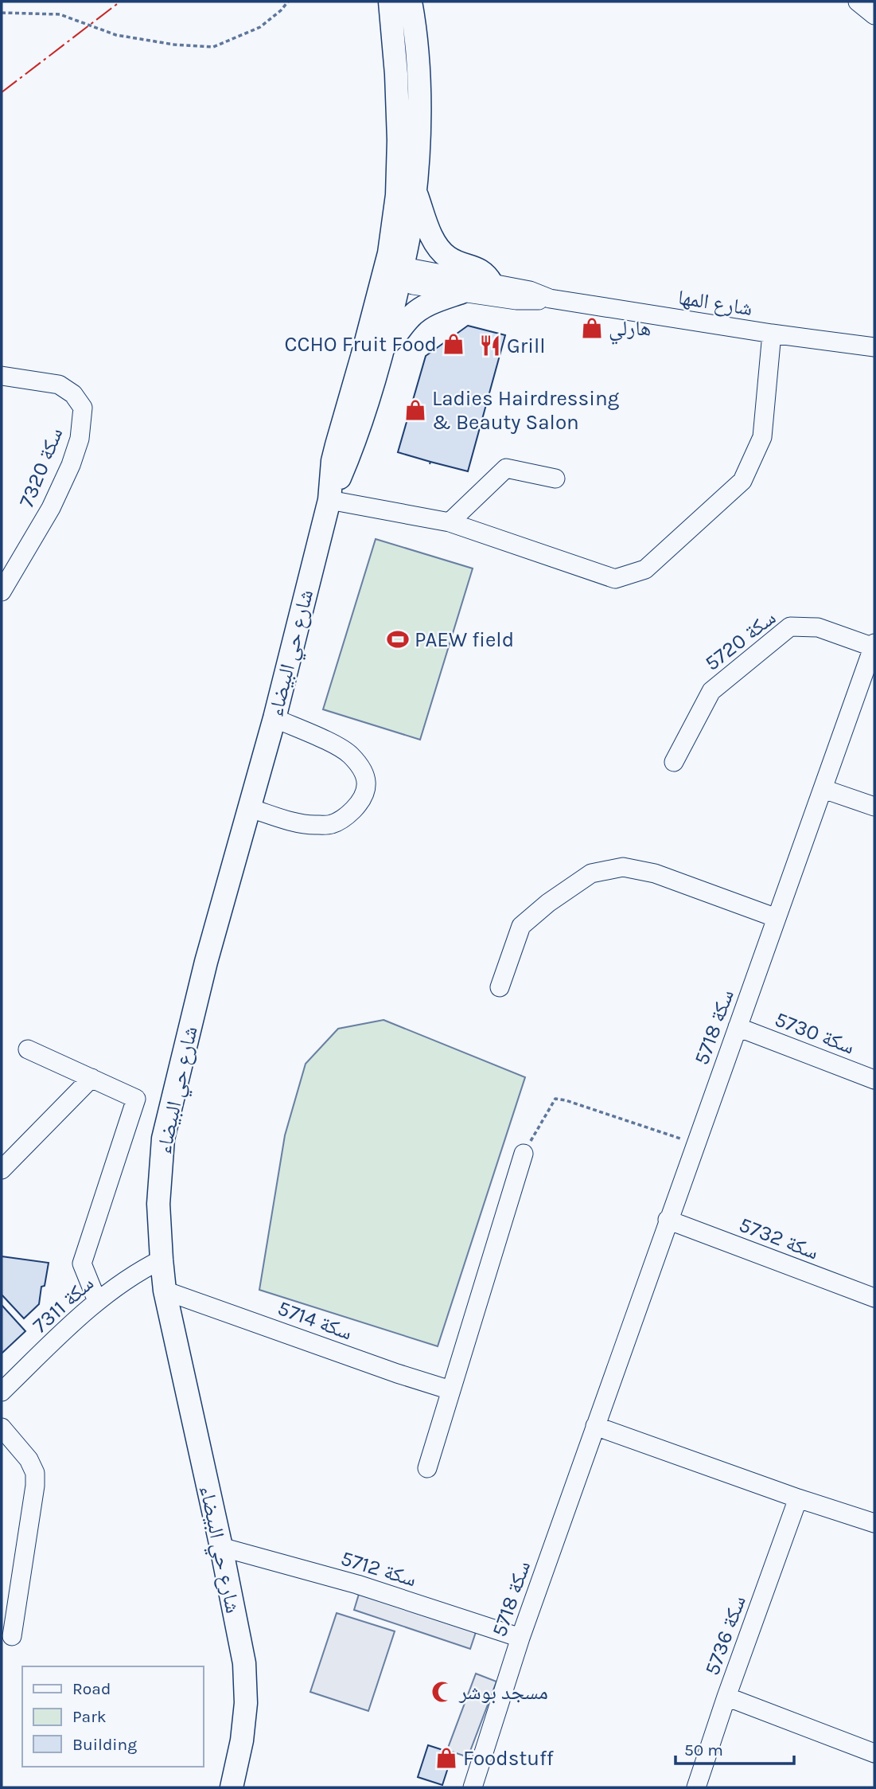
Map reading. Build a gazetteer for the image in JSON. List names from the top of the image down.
{
  "streets": {
    "main road": ["شارع حي البيضاء"],
    "street": [
      "شارع المها",
      "سكة 7320",
      "سكة 5720",
      "سكة 5718",
      "سكة 5730",
      "سكة 5732",
      "سكة 7311",
      "سكة 5714",
      "سكة 5712",
      "سكة 5736"
    ]
  },
  "crossings": [
    ["سكة 5720", "سكة 5718"],
    ["شارع حي البيضاء", "سكة 7311"],
    ["شارع حي البيضاء", "سكة 5714"],
    ["شارع حي البيضاء", "سكة 5712"],
    ["سكة 5718", "سكة 5730"],
    ["سكة 5718", "سكة 5732"],
    ["سكة 5718", "سكة 5712"]
  ],
  "places": {
    "shop": [
      "هارلي",
      "CCHO Fruit Food",
      "Ladies Hairdressing & Beauty Salon",
      "Foodstuff"
    ],
    "restaurant": ["Grill"],
    "sports": ["PAEW field"],
    "mosque": ["مسجد بوشر"]
  },
  "legend": ["Road", "Park", "Building"],
  "scale_bar": "50 m"
}
